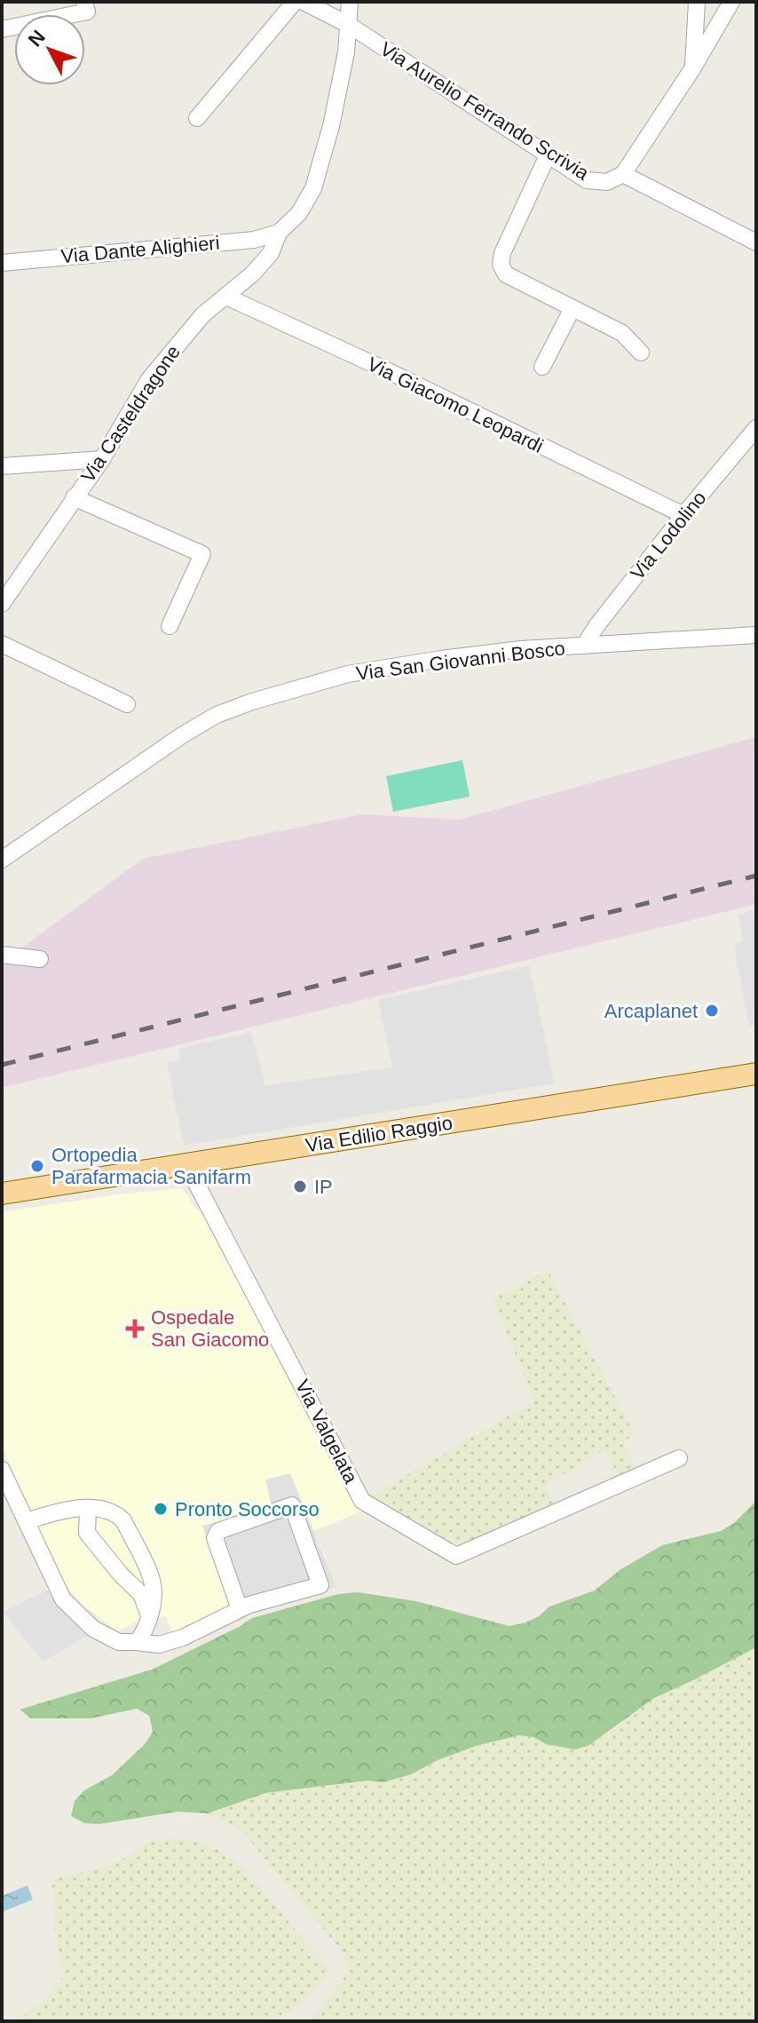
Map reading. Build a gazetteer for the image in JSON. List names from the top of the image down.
{
  "streets": {
    "main road": ["Via Edilio Raggio"],
    "street": [
      "Via Aurelio Ferrando Scrivia",
      "Via Dante Alighieri",
      "Via Giacomo Leopardi",
      "Via Casteldragone",
      "Via Lodolino",
      "Via San Giovanni Bosco",
      "Via Valgelata"
    ]
  },
  "crossings": [
    ["Via Aurelio Ferrando Scrivia", "Via Casteldragone"],
    ["Via Dante Alighieri", "Via Casteldragone"],
    ["Via Giacomo Leopardi", "Via Casteldragone"],
    ["Via Giacomo Leopardi", "Via Lodolino"],
    ["Via Lodolino", "Via San Giovanni Bosco"],
    ["Via Edilio Raggio", "Via Valgelata"]
  ],
  "places": {
    "other": [
      "Arcaplanet",
      "Ortopedia Parafarmacia Sanifarm",
      "IP",
      "Pronto Soccorso"
    ],
    "health": ["Ospedale San Giacomo"]
  },
  "north": "top left"
}
